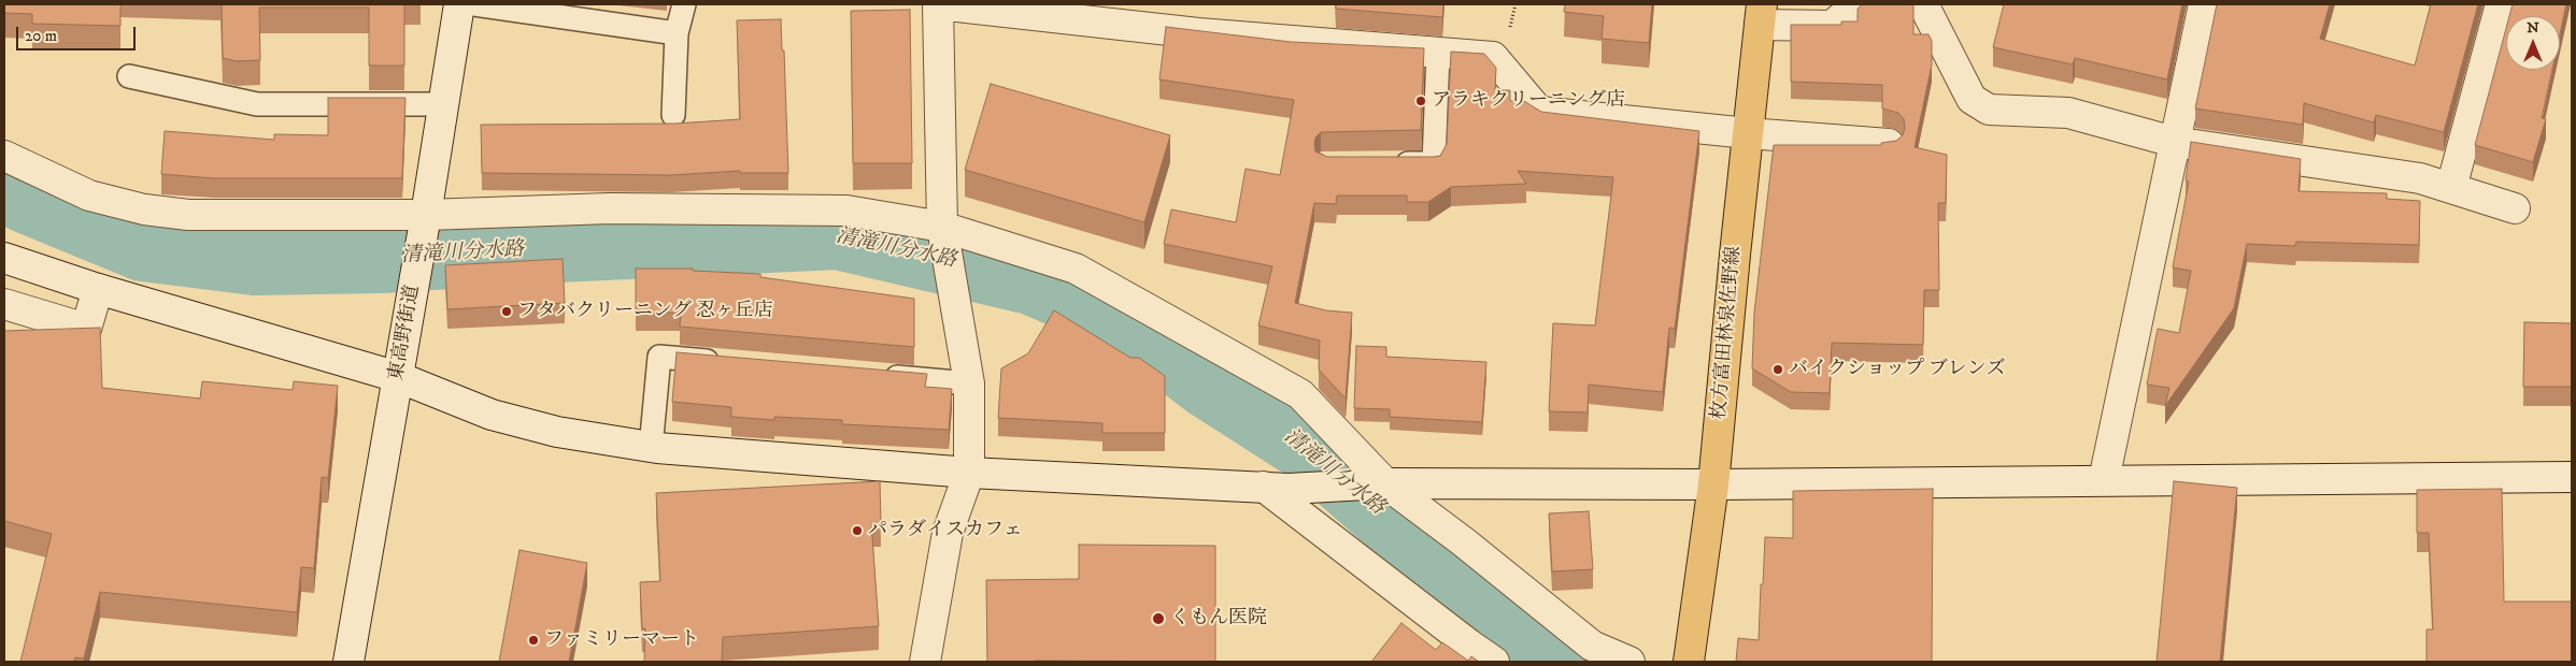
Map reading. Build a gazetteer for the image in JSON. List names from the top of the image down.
{
  "streets": {
    "main road": ["枚方富田林泉佐野線"],
    "street": ["東高野街道"]
  },
  "water": ["清滝川分水路"],
  "places": [
    "アラキクリーニング店",
    "フタバクリーニング 忍ヶ丘店",
    "バイクショップ ブレンズ",
    "パラダイスカフェ",
    "くもん医院",
    "ファミリーマート"
  ],
  "scale_bar": "20 m",
  "north": "top"
}
